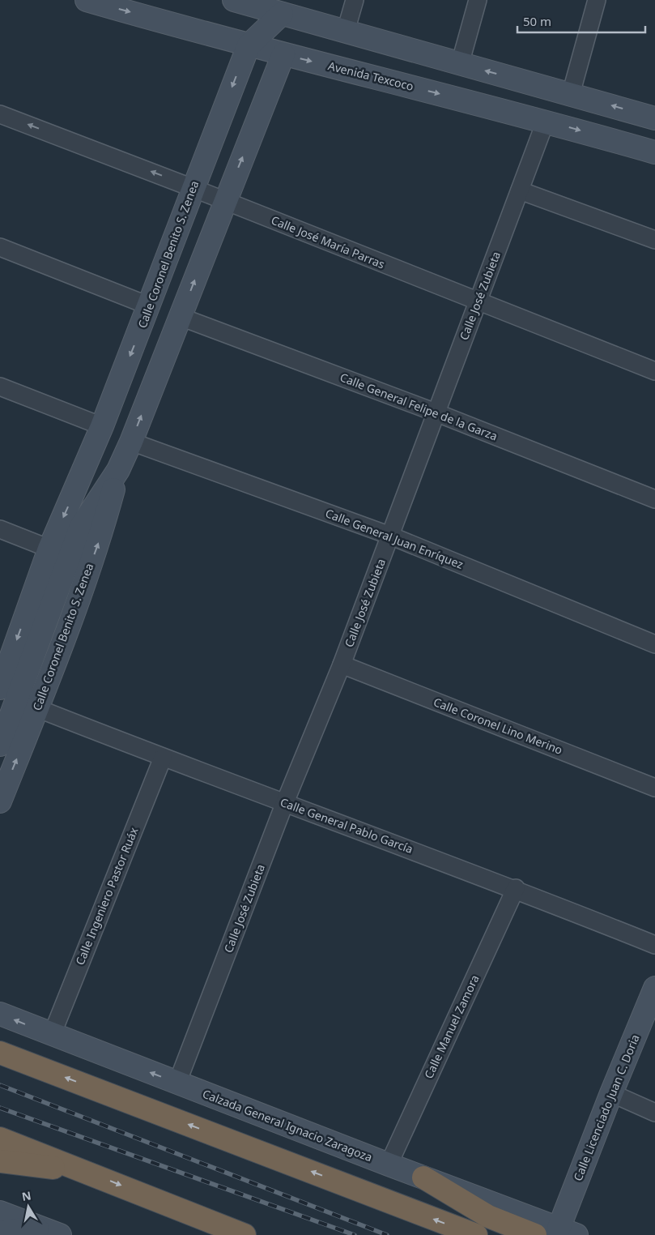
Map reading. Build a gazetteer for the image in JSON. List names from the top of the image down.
{
  "streets": {
    "street": [
      "Avenida Texcoco",
      "Calle José María Parras",
      "Calle Coronel Benito S. Zenea",
      "Calle José Zubieta",
      "Calle General Felipe de la Garza",
      "Calle General Juan Enríquez",
      "Calle Coronel Lino Merino",
      "Calle General Pablo García",
      "Calle Ingeniero Pastor Ruáx",
      "Calle Manuel Zamora",
      "Calle Licenciado Juan C. Doria",
      "Calzada General Ignacio Zaragoza"
    ]
  },
  "crossings": [
    ["Avenida Texcoco", "Calle Coronel Benito S. Zenea"],
    ["Avenida Texcoco", "Calle José Zubieta"],
    ["Calle José María Parras", "Calle Coronel Benito S. Zenea"],
    ["Calle José María Parras", "Calle José Zubieta"],
    ["Calle Coronel Benito S. Zenea", "Calle General Felipe de la Garza"],
    ["Calle Coronel Benito S. Zenea", "Calle General Juan Enríquez"],
    ["Calle Coronel Benito S. Zenea", "Calle General Pablo García"],
    ["Calle José Zubieta", "Calle General Felipe de la Garza"],
    ["Calle José Zubieta", "Calle General Juan Enríquez"],
    ["Calle José Zubieta", "Calle Coronel Lino Merino"],
    ["Calle José Zubieta", "Calle General Pablo García"],
    ["Calle José Zubieta", "Calzada General Ignacio Zaragoza"],
    ["Calle General Pablo García", "Calle Ingeniero Pastor Ruáx"],
    ["Calle General Pablo García", "Calle Manuel Zamora"],
    ["Calle Ingeniero Pastor Ruáx", "Calzada General Ignacio Zaragoza"],
    ["Calle Manuel Zamora", "Calzada General Ignacio Zaragoza"],
    ["Calle Licenciado Juan C. Doria", "Calzada General Ignacio Zaragoza"]
  ],
  "scale_bar": "50 m",
  "north": "top"
}
